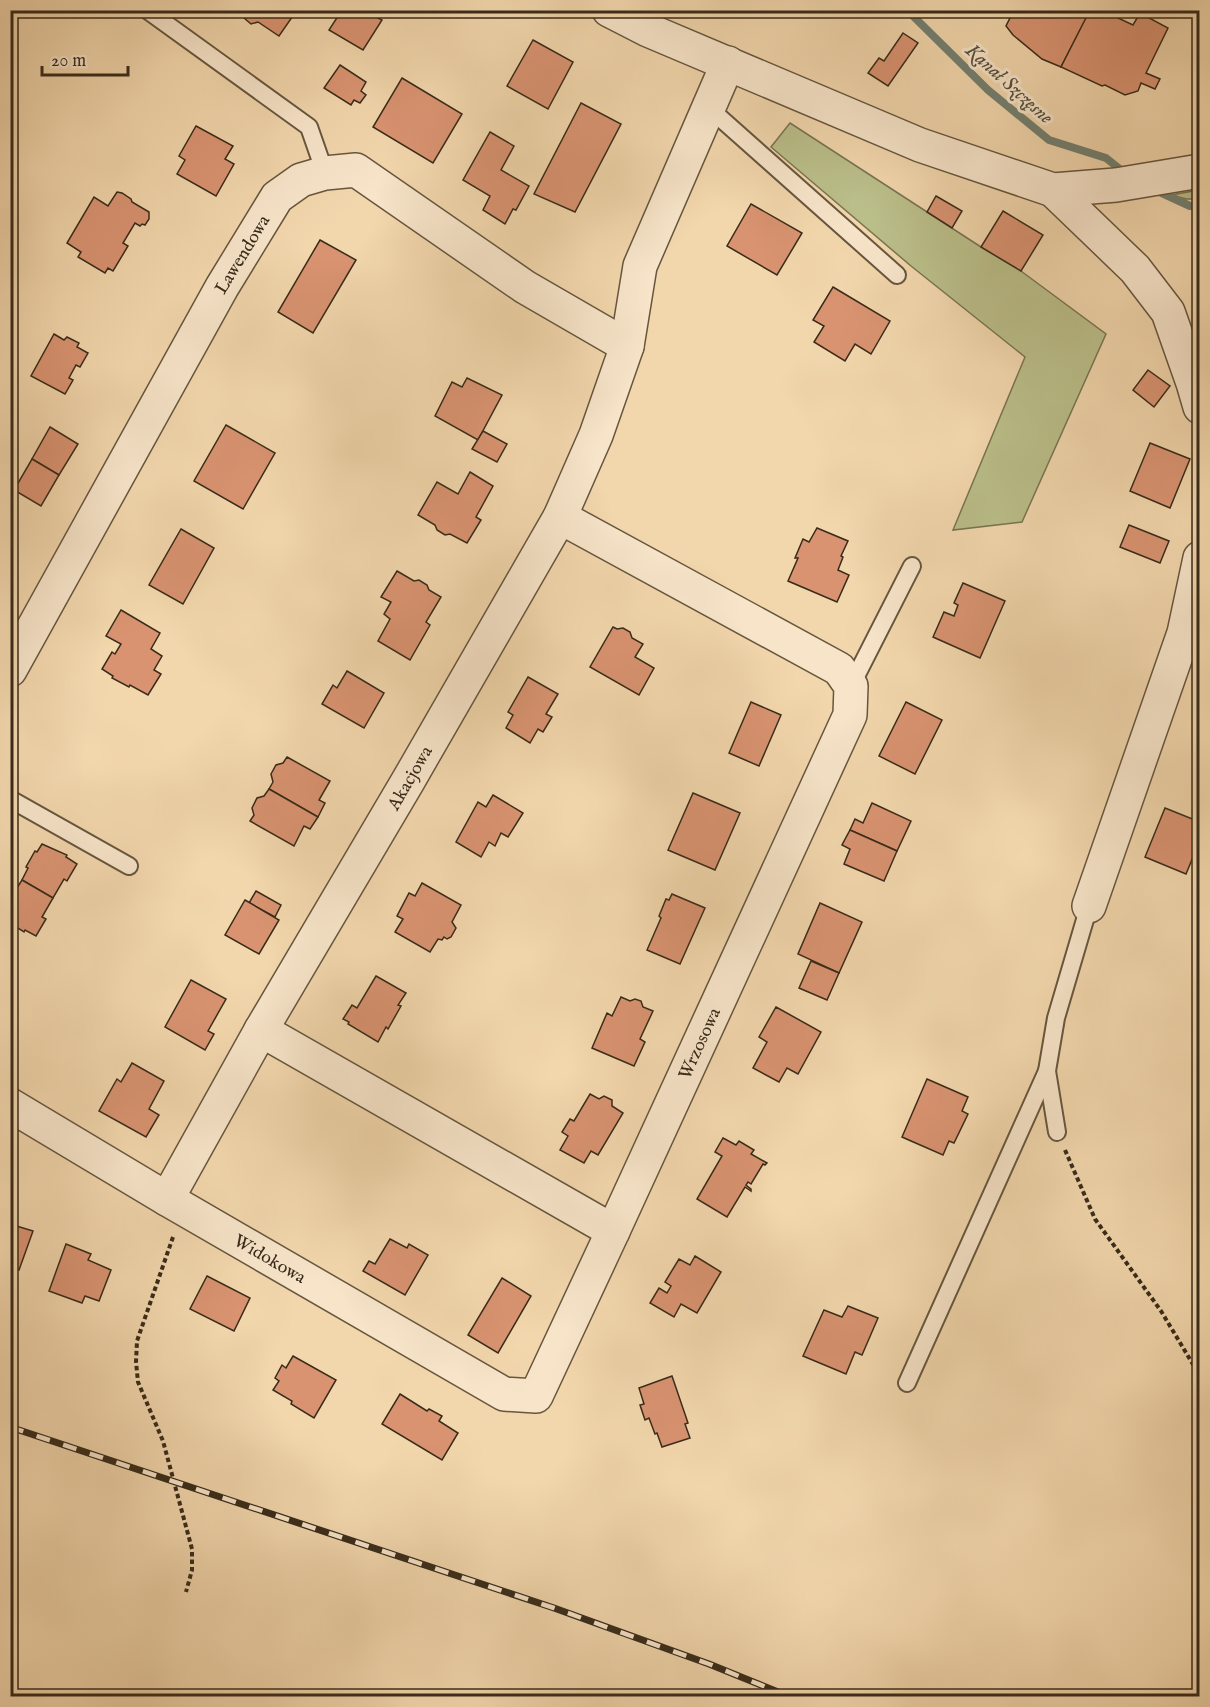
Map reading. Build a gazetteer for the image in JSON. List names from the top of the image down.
{
  "streets": {
    "street": [
      "Lawendowa",
      "Akacjowa",
      "Wrzosowa",
      "Widokowa"
    ]
  },
  "crossings": [
    ["Lawendowa", "Akacjowa"],
    ["Akacjowa", "Widokowa"],
    ["Wrzosowa", "Widokowa"]
  ],
  "water": ["Kanał Szczęsne"],
  "scale_bar": "20 m"
}
